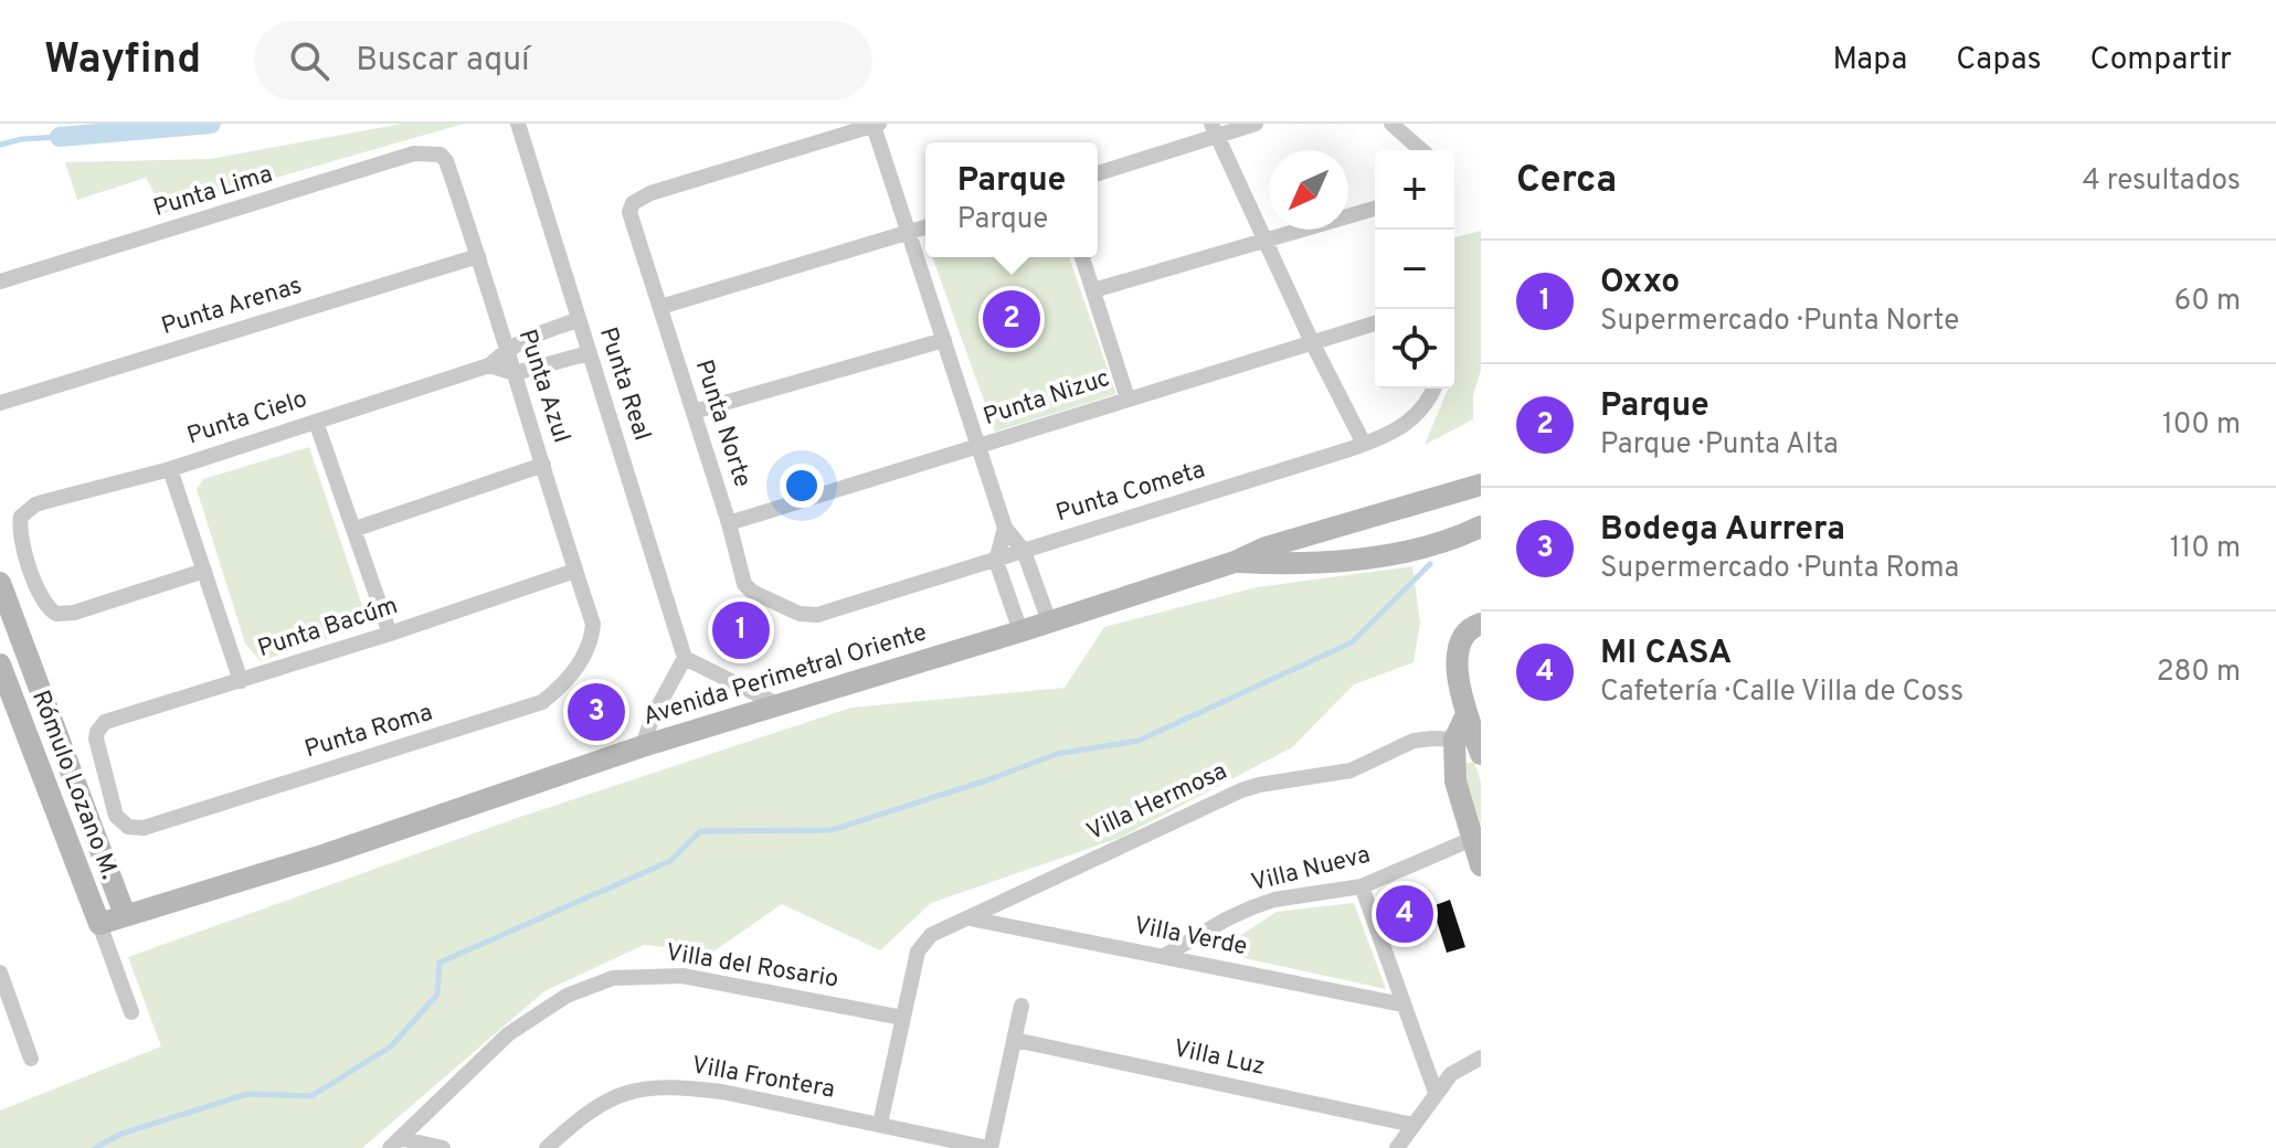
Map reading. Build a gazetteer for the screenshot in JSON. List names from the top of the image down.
{
  "streets": {
    "street": [
      "Punta Lima",
      "Punta Arenas",
      "Punta Real",
      "Punta Azul",
      "Punta Nizuc",
      "Punta Cielo",
      "Punta Norte",
      "Punta Cometa",
      "Punta Bacúm",
      "Avenida Perimetral Oriente",
      "Punta Roma",
      "Rómulo Lozano M.",
      "Villa Hermosa",
      "Villa Nueva",
      "Villa Verde",
      "Villa del Rosario",
      "Villa Luz",
      "Villa Frontera"
    ]
  },
  "crossings": [
    ["Punta Lima", "Punta Azul"],
    ["Punta Arenas", "Punta Azul"],
    ["Punta Real", "Punta Cielo"],
    ["Punta Azul", "Punta Cielo"],
    ["Punta Azul", "Punta Bacúm"],
    ["Punta Azul", "Punta Roma"],
    ["Punta Nizuc", "Punta Norte"],
    ["Punta Norte", "Punta Cometa"],
    ["Punta Bacúm", "Punta Roma"],
    ["Avenida Perimetral Oriente", "Rómulo Lozano M."],
    ["Villa Hermosa", "Villa Verde"],
    ["Villa Hermosa", "Villa del Rosario"],
    ["Villa Nueva", "Villa Verde"]
  ],
  "north": "bottom left",
  "page": {
    "header": "Wayfind",
    "search": "Buscar aquí",
    "nav": ["Mapa", "Capas", "Compartir"],
    "heading": ["Cerca", "4 resultados"],
    "popup": ["Parque", "Parque"],
    "map_buttons": ["+", "−"],
    "list": [
      {
        "mark": "1",
        "name": "Oxxo",
        "note": "Supermercado · Punta Norte",
        "value": "60 m"
      },
      {
        "mark": "2",
        "name": "Parque",
        "note": "Parque · Punta Alta",
        "value": "100 m"
      },
      {
        "mark": "3",
        "name": "Bodega Aurrera",
        "note": "Supermercado · Punta Roma",
        "value": "110 m"
      },
      {
        "mark": "4",
        "name": "MI CASA",
        "note": "Cafetería · Calle Villa de Coss",
        "value": "280 m"
      }
    ],
    "pins": [
      "2",
      "1",
      "3",
      "4"
    ]
  }
}
